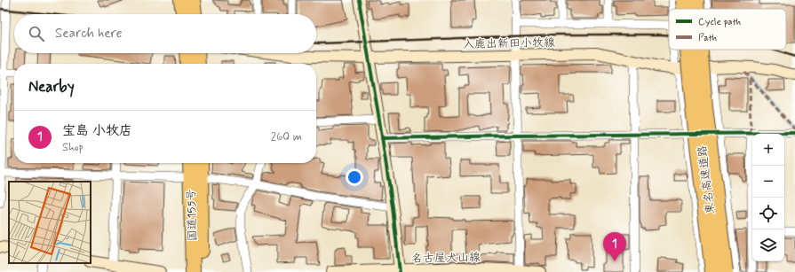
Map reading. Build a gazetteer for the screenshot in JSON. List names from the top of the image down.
{
  "streets": {
    "highway": ["東名高速道路", "国道155号"],
    "main road": ["入鹿出新田小牧線", "名古屋犬山線"]
  },
  "legend": ["Cycle path", "Path"],
  "page": {
    "search": "Search here",
    "heading": "Nearby",
    "list": [
      {
        "mark": "1",
        "name": "宝島 小牧店",
        "note": "Shop",
        "value": "260 m"
      }
    ],
    "map_buttons": ["+", "−"],
    "pins": "1"
  }
}
